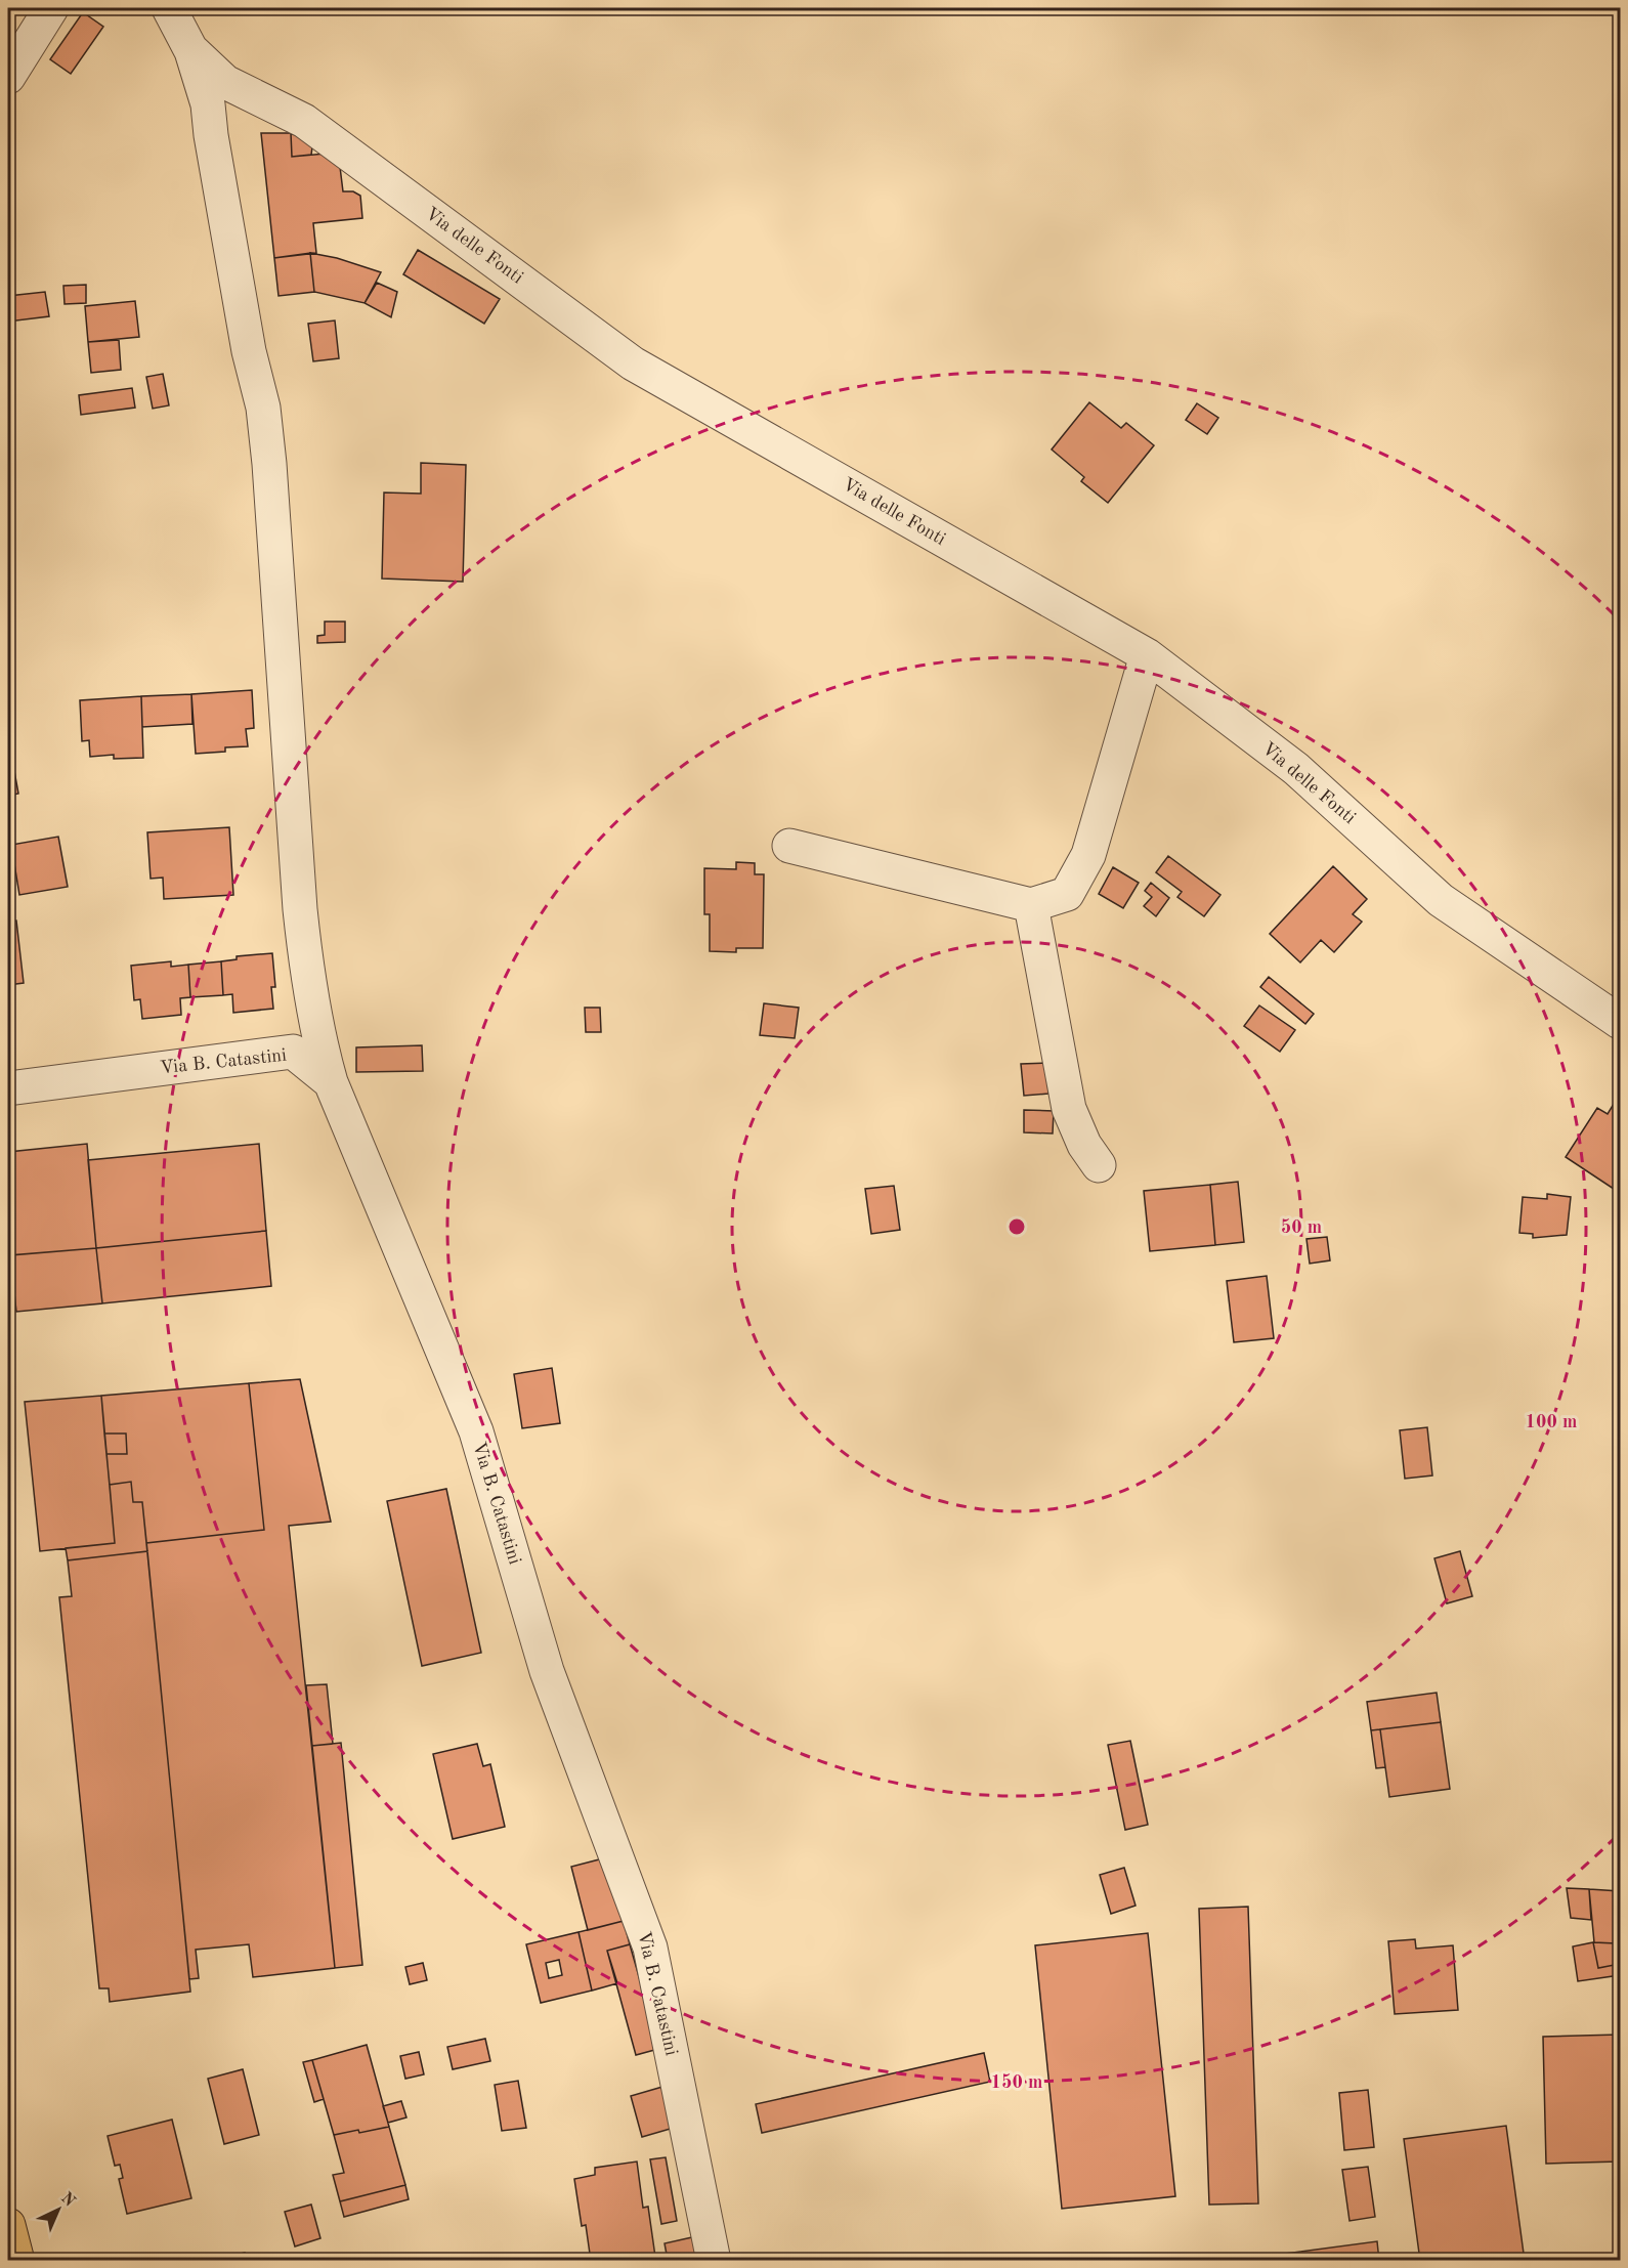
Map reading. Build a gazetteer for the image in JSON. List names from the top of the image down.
{
  "streets": {
    "street": ["Via delle Fonti", "Via B. Catastini"]
  },
  "north": "top right",
  "rings": ["50 m", "100 m", "150 m"]
}
